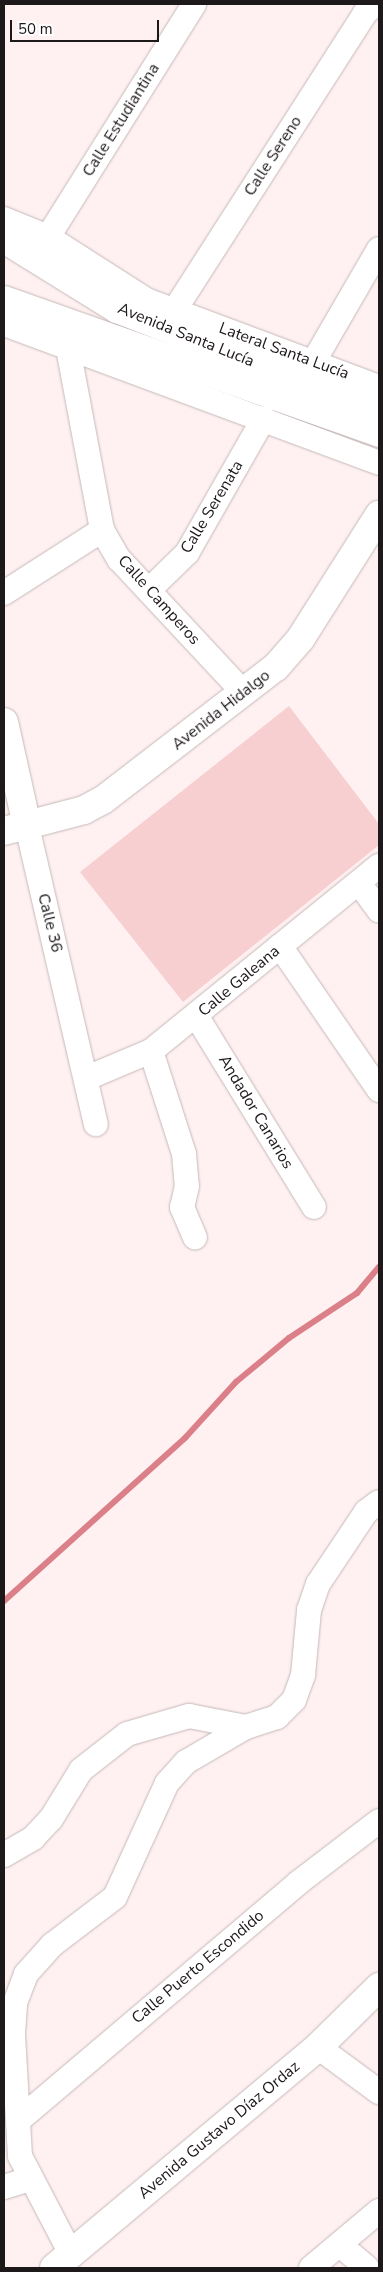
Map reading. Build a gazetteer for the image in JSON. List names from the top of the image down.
{
  "streets": {
    "street": [
      "Calle Estudiantina",
      "Calle Sereno",
      "Avenida Santa Lucía",
      "Lateral Santa Lucía",
      "Calle Serenata",
      "Calle Camperos",
      "Avenida Hidalgo",
      "Calle 36",
      "Calle Galeana",
      "Andador Canarios",
      "Calle Puerto Escondido",
      "Avenida Gustavo Díaz Ordaz"
    ]
  },
  "crossings": [
    ["Calle Estudiantina", "Lateral Santa Lucía"],
    ["Calle Sereno", "Lateral Santa Lucía"],
    ["Avenida Santa Lucía", "Lateral Santa Lucía"],
    ["Calle Serenata", "Calle Camperos"],
    ["Calle Camperos", "Avenida Hidalgo"],
    ["Avenida Hidalgo", "Calle 36"],
    ["Calle 36", "Calle Galeana"],
    ["Calle Galeana", "Andador Canarios"]
  ],
  "scale_bar": "50 m"
}
